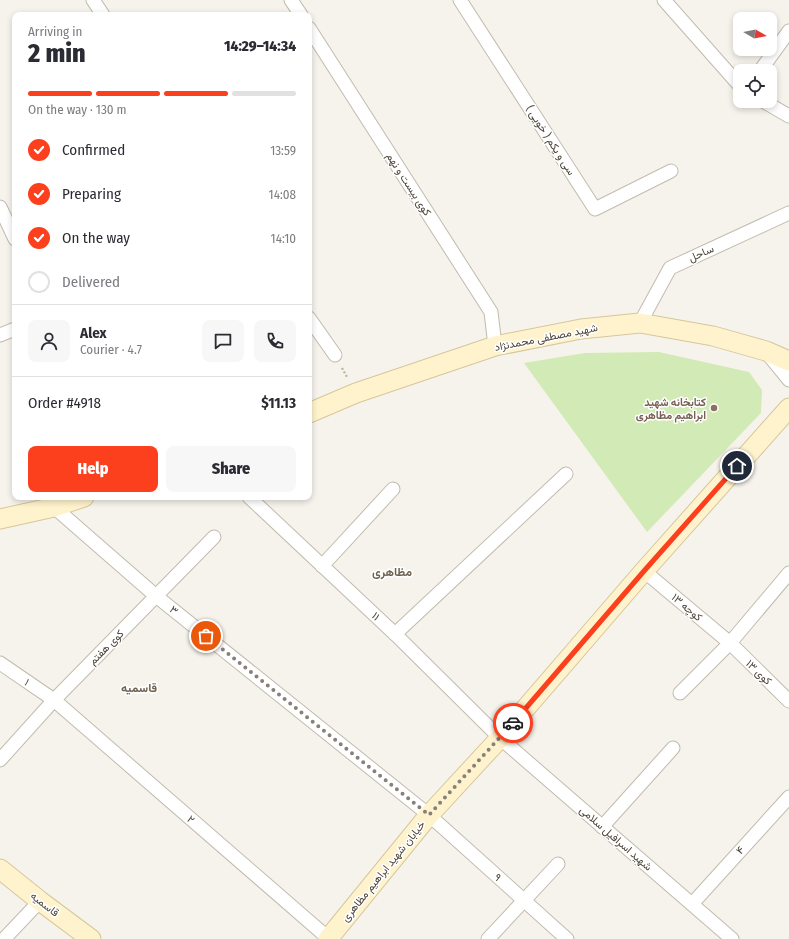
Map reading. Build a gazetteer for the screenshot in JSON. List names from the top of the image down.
{
  "streets": {
    "main road": ["شهید مصطفی محمدنژاد", "خیابان شهید ابراهیم مظاهری", "قاسمیه"],
    "street": [
      "سی و یکم ( خویی )",
      "کوی بیست و نهم",
      "ساحل",
      "کوچه ۱۳",
      "۳",
      "۱۱",
      "کوی هفتم",
      "کوی ۱۳",
      "۱",
      "۲",
      "شهید اسرافیل سلامی",
      "۴",
      "۹"
    ]
  },
  "crossings": [
    ["کوی بیست و نهم", "شهید مصطفی محمدنژاد"],
    ["ساحل", "شهید مصطفی محمدنژاد"],
    ["کوچه ۱۳", "کوی ۱۳"],
    ["کوچه ۱۳", "خیابان شهید ابراهیم مظاهری"],
    ["۳", "کوی هفتم"],
    ["۳", "خیابان شهید ابراهیم مظاهری"],
    ["۳", "۹"],
    ["۱۱", "شهید اسرافیل سلامی"],
    ["۱۱", "خیابان شهید ابراهیم مظاهری"],
    ["کوی هفتم", "۱"],
    ["کوی هفتم", "۲"],
    ["۱", "۲"],
    ["۲", "خیابان شهید ابراهیم مظاهری"],
    ["شهید اسرافیل سلامی", "۴"],
    ["شهید اسرافیل سلامی", "خیابان شهید ابراهیم مظاهری"],
    ["خیابان شهید ابراهیم مظاهری", "۹"]
  ],
  "districts": ["مظاهری", "قاسمیه"],
  "places": ["کتابخانه شهید ابراهیم مظاهری"],
  "north": "right",
  "page": {
    "heading": ["2 min", "Arriving in", "14:29–14:34"],
    "panel": [
      "Alex",
      "Courier · 4.7",
      "Order #4918",
      "$11.13"
    ],
    "bar": "On the way · 130 m",
    "list": [
      ["Confirmed", "13:59"],
      ["Preparing", "14:08"],
      ["On the way", "14:10"],
      "Delivered"
    ],
    "buttons": ["Help", "Share"]
  }
}
